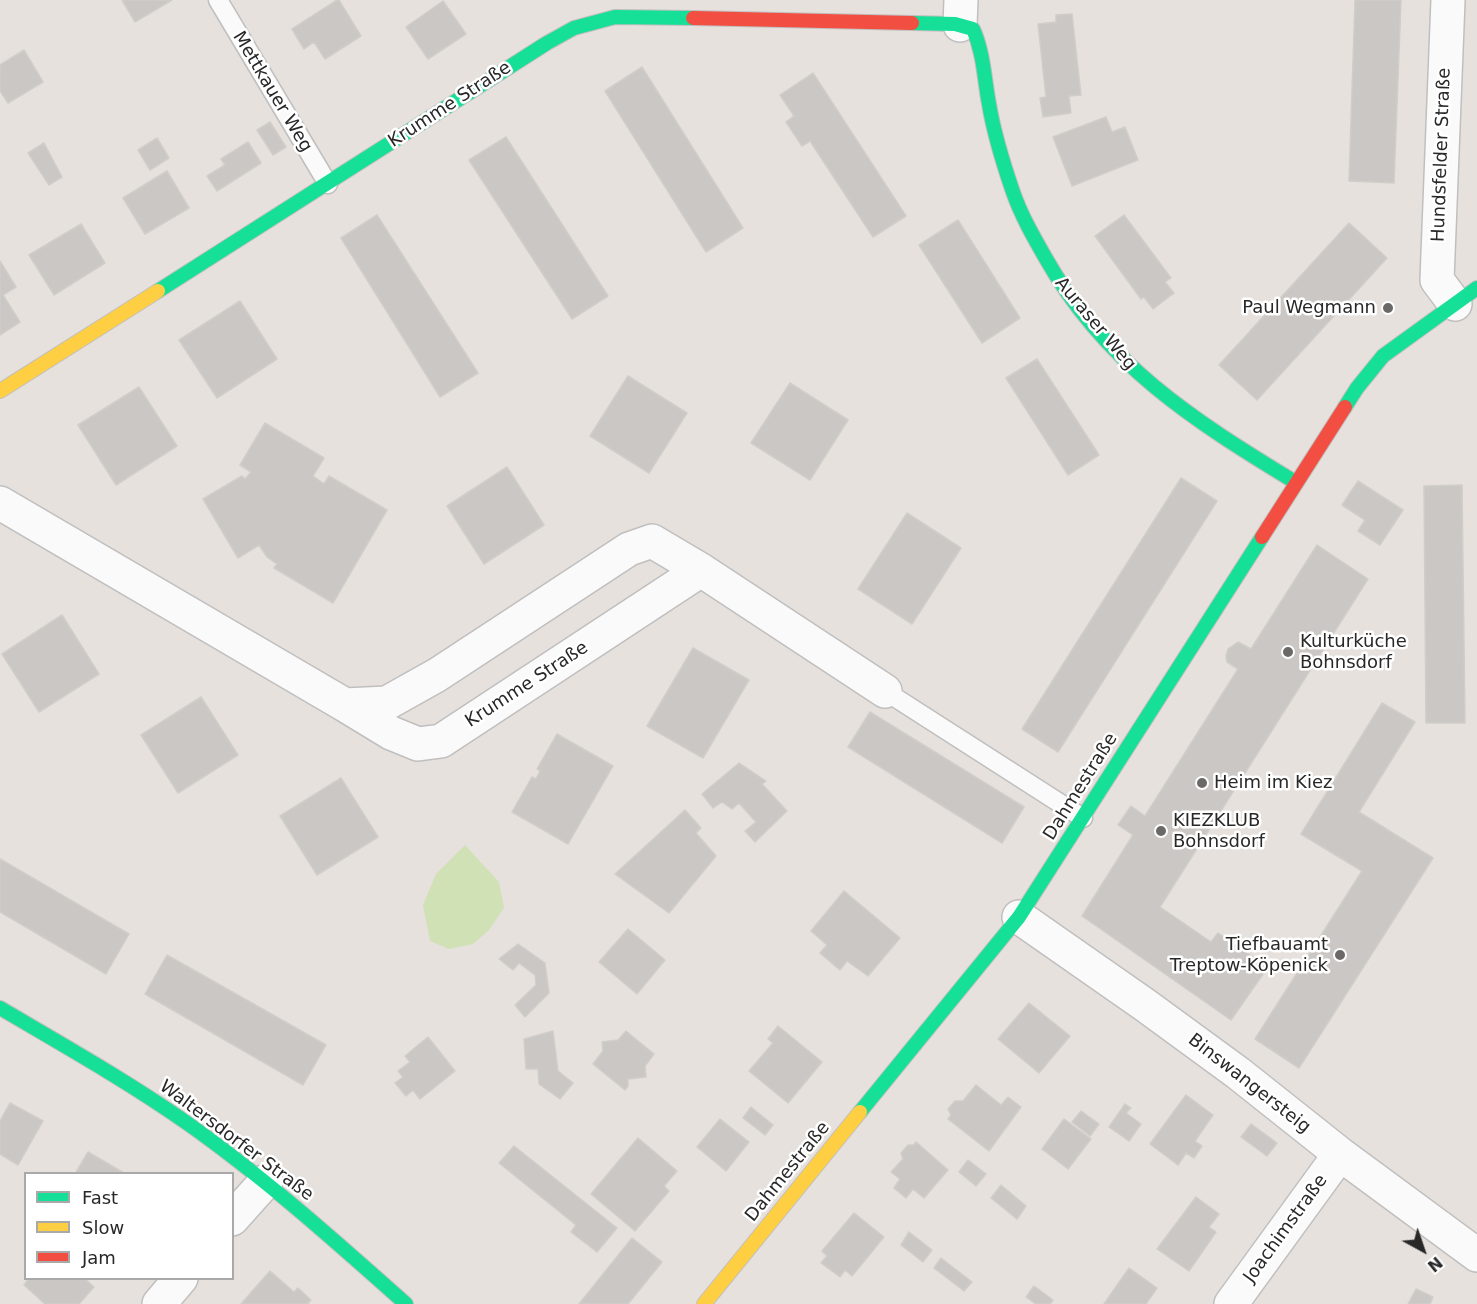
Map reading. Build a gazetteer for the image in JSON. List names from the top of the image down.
{
  "streets": {
    "street": [
      "Krumme Straße",
      "Hundsfelder Straße",
      "Auraser Weg",
      "Dahmestraße",
      "Binswangersteig",
      "Waltersdorfer Straße",
      "Joachimstraße"
    ],
    "lane": ["Mettkauer Weg"]
  },
  "crossings": [
    ["Mettkauer Weg", "Krumme Straße"],
    ["Krumme Straße", "Auraser Weg"],
    ["Hundsfelder Straße", "Dahmestraße"],
    ["Auraser Weg", "Dahmestraße"],
    ["Dahmestraße", "Binswangersteig"],
    ["Binswangersteig", "Joachimstraße"]
  ],
  "places": [
    "Paul Wegmann",
    "Kulturküche Bohnsdorf",
    "Heim im Kiez",
    "KIEZKLUB Bohnsdorf",
    "Tiefbauamt Treptow-Köpenick"
  ],
  "legend": ["Fast", "Slow", "Jam"],
  "north": "bottom right"
}
